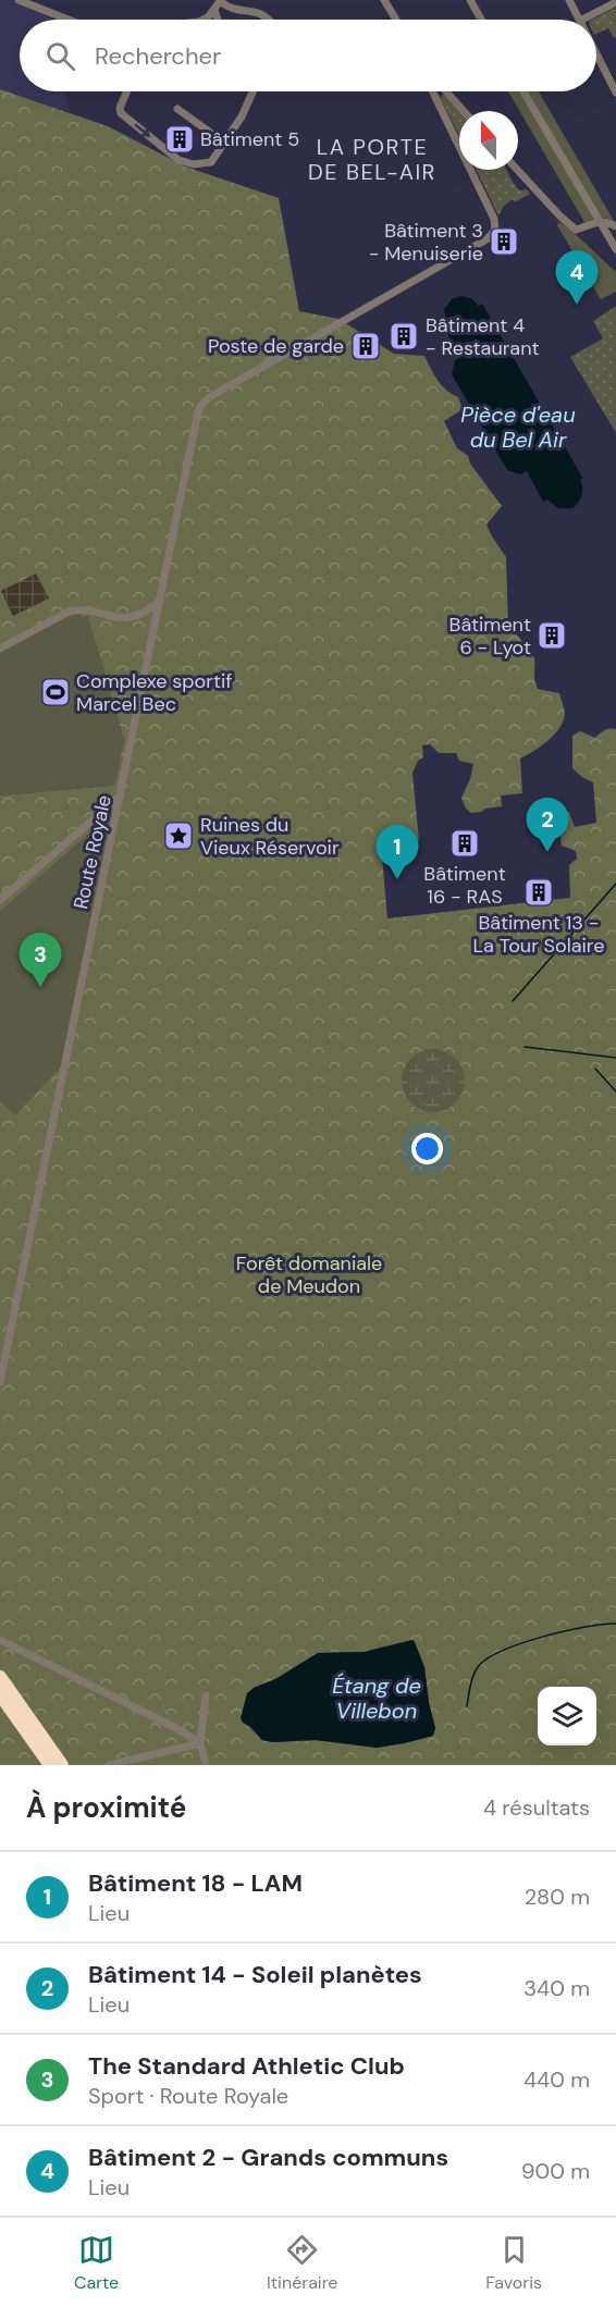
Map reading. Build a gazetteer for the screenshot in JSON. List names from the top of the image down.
{
  "streets": {
    "street": ["Route Royale"]
  },
  "districts": ["LA PORTE DE BEL-AIR"],
  "water": ["Pièce d'eau du Bel Air", "Étang de Villebon"],
  "parks": ["Forêt domaniale de Meudon"],
  "places": {
    "building": [
      "Bâtiment 5",
      "Bâtiment 3 - Menuiserie",
      "Bâtiment 4 - Restaurant",
      "Poste de garde",
      "Bâtiment 6 - Lyot",
      "Bâtiment 16 - RAS",
      "Bâtiment 13 - La Tour Solaire"
    ],
    "sports": ["Complexe sportif Marcel Bec"],
    "place": ["Ruines du Vieux Réservoir"]
  },
  "north": "top",
  "page": {
    "search": "Rechercher",
    "pins": [
      "4",
      "2",
      "1",
      "3"
    ],
    "heading": ["À proximité", "4 résultats"],
    "list": [
      {
        "mark": "1",
        "name": "Bâtiment 18 - LAM",
        "note": "Lieu",
        "value": "280 m"
      },
      {
        "mark": "2",
        "name": "Bâtiment 14 - Soleil planètes",
        "note": "Lieu",
        "value": "340 m"
      },
      {
        "mark": "3",
        "name": "The Standard Athletic Club",
        "note": "Sport · Route Royale",
        "value": "440 m"
      },
      {
        "mark": "4",
        "name": "Bâtiment 2 - Grands communs",
        "note": "Lieu",
        "value": "900 m"
      }
    ],
    "nav": ["Carte", "Itinéraire", "Favoris"]
  }
}
